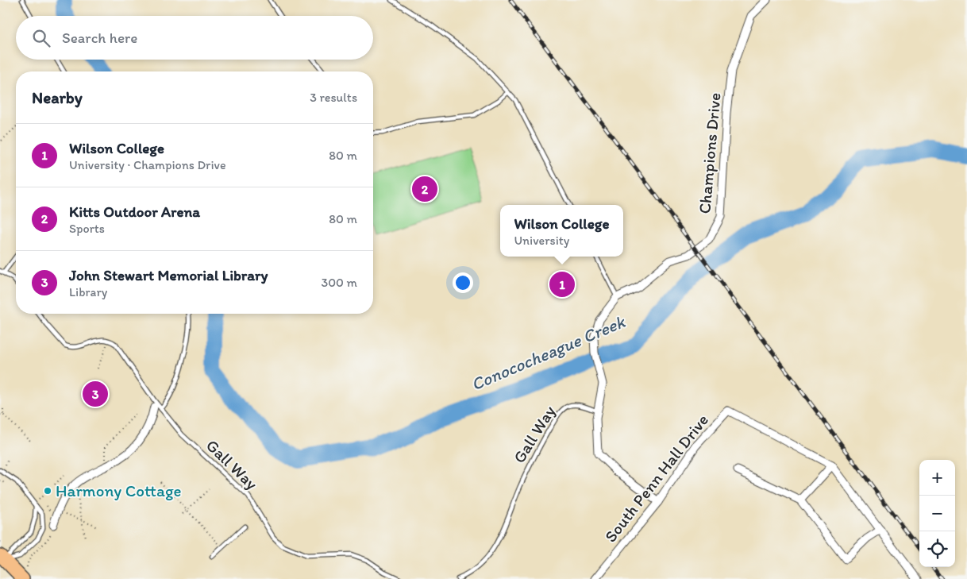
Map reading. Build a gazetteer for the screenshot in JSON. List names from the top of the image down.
{
  "streets": {
    "street": ["Champions Drive", "South Penn Hall Drive"],
    "lane": ["Gall Way"]
  },
  "crossings": [
    ["Champions Drive", "Gall Way"]
  ],
  "water": ["Conococheague Creek"],
  "places": ["Harmony Cottage"],
  "page": {
    "search": "Search here",
    "heading": ["Nearby", "3 results"],
    "list": [
      {
        "mark": "1",
        "name": "Wilson College",
        "note": "University · Champions Drive",
        "value": "80 m"
      },
      {
        "mark": "2",
        "name": "Kitts Outdoor Arena",
        "note": "Sports",
        "value": "80 m"
      },
      {
        "mark": "3",
        "name": "John Stewart Memorial Library",
        "note": "Library",
        "value": "300 m"
      }
    ],
    "pins": ["2", "1", "3"],
    "popup": ["Wilson College", "University"],
    "map_buttons": ["+", "−"]
  }
}
